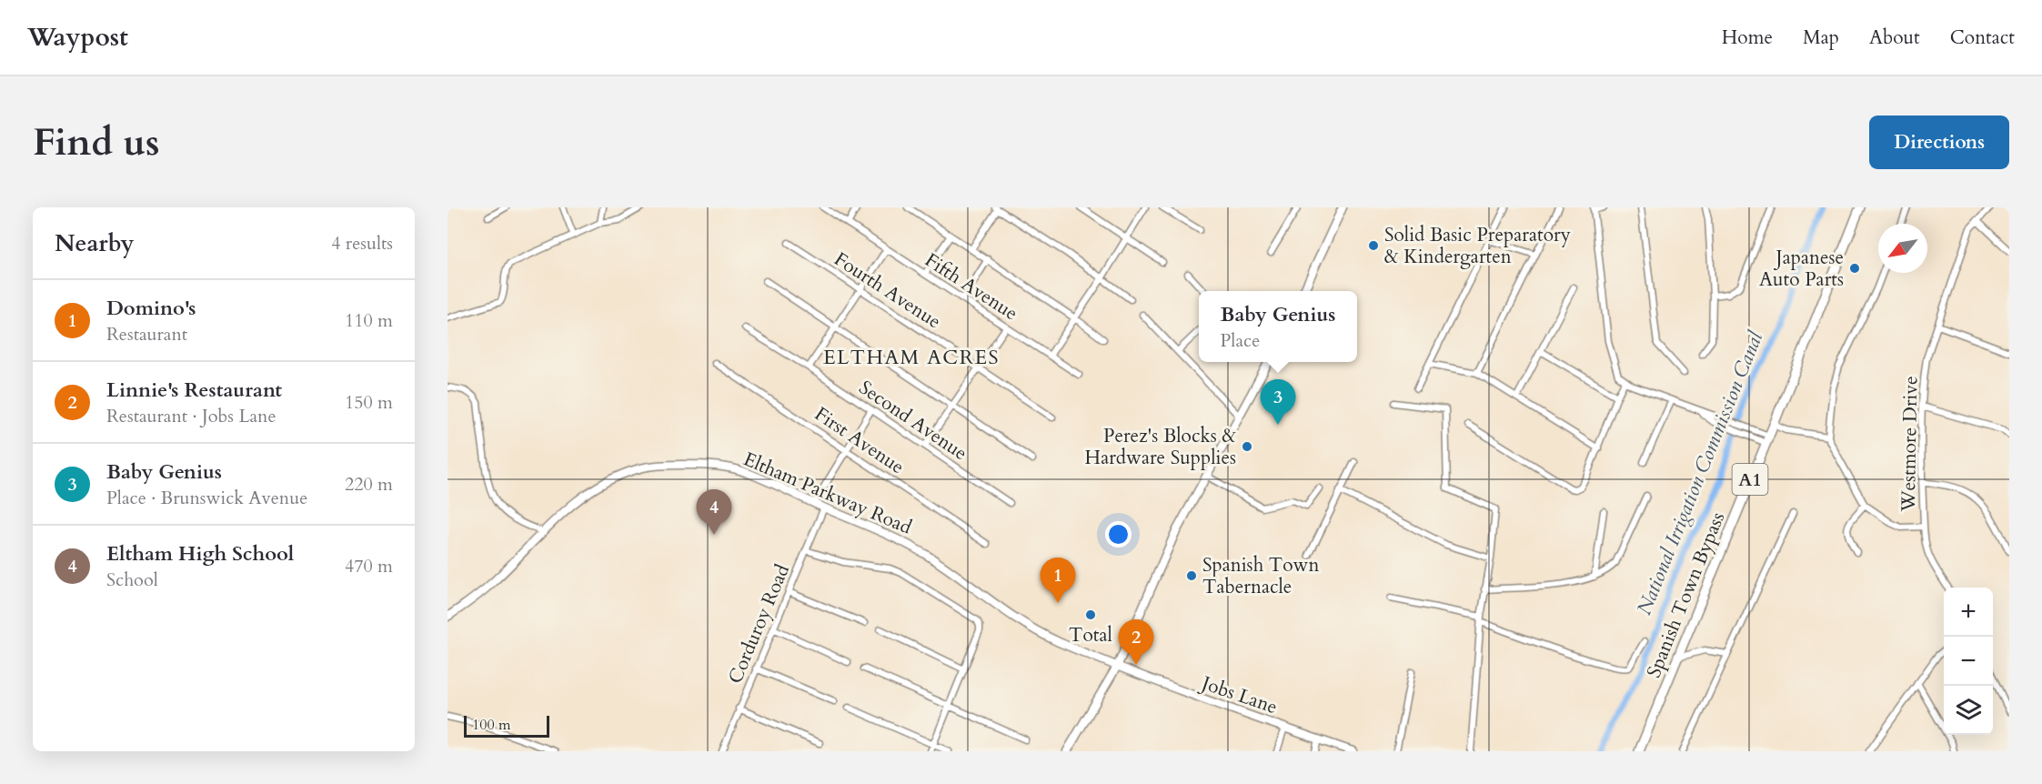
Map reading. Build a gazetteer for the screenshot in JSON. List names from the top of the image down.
{
  "streets": {
    "main road": ["A1", "Spanish Town Bypass"],
    "street": [
      "Fifth Avenue",
      "Fourth Avenue",
      "Second Avenue",
      "First Avenue",
      "Westmore Drive",
      "Eltham Parkway Road",
      "Corduroy Road",
      "Jobs Lane"
    ]
  },
  "crossings": [
    ["Eltham Parkway Road", "Corduroy Road"],
    ["Eltham Parkway Road", "Jobs Lane"]
  ],
  "districts": ["ELTHAM ACRES"],
  "water": ["National Irrigation Commission Canal"],
  "places": [
    "Solid Basic Preparatory & Kindergarten",
    "Japanese Auto Parts",
    "Perez's Blocks & Hardware Supplies",
    "Spanish Town Tabernacle",
    "Total"
  ],
  "scale_bar": "100 m",
  "north": "bottom left",
  "page": {
    "header": "Waypost",
    "nav": [
      "Home",
      "Map",
      "About",
      "Contact"
    ],
    "buttons": "Directions",
    "title": "Find us",
    "heading": ["Nearby", "4 results"],
    "list": [
      {
        "mark": "1",
        "name": "Domino's",
        "note": "Restaurant",
        "value": "110 m"
      },
      {
        "mark": "2",
        "name": "Linnie's Restaurant",
        "note": "Restaurant · Jobs Lane",
        "value": "150 m"
      },
      {
        "mark": "3",
        "name": "Baby Genius",
        "note": "Place · Brunswick Avenue",
        "value": "220 m"
      },
      {
        "mark": "4",
        "name": "Eltham High School",
        "note": "School",
        "value": "470 m"
      }
    ],
    "popup": ["Baby Genius", "Place"],
    "pins": [
      "3",
      "4",
      "1",
      "2"
    ],
    "map_buttons": ["+", "−"],
    "scale": "100 m"
  }
}
